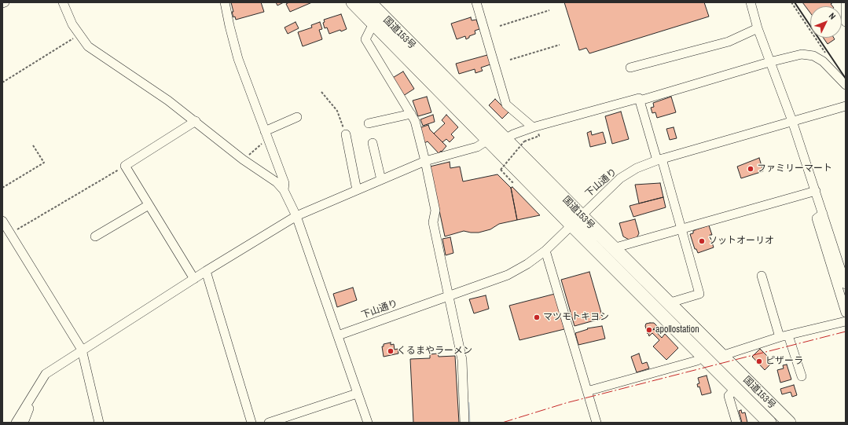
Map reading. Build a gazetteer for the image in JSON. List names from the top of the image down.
{
  "streets": {
    "highway": ["国道153号"],
    "street": ["下山通り"]
  },
  "crossings": [
    ["国道153号", "下山通り"]
  ],
  "places": [
    "ファミリーマート",
    "ソットオーリオ",
    "マツモトキヨシ",
    "apollostation",
    "くるまやラーメン",
    "ピザーラ"
  ],
  "north": "top right"
}
